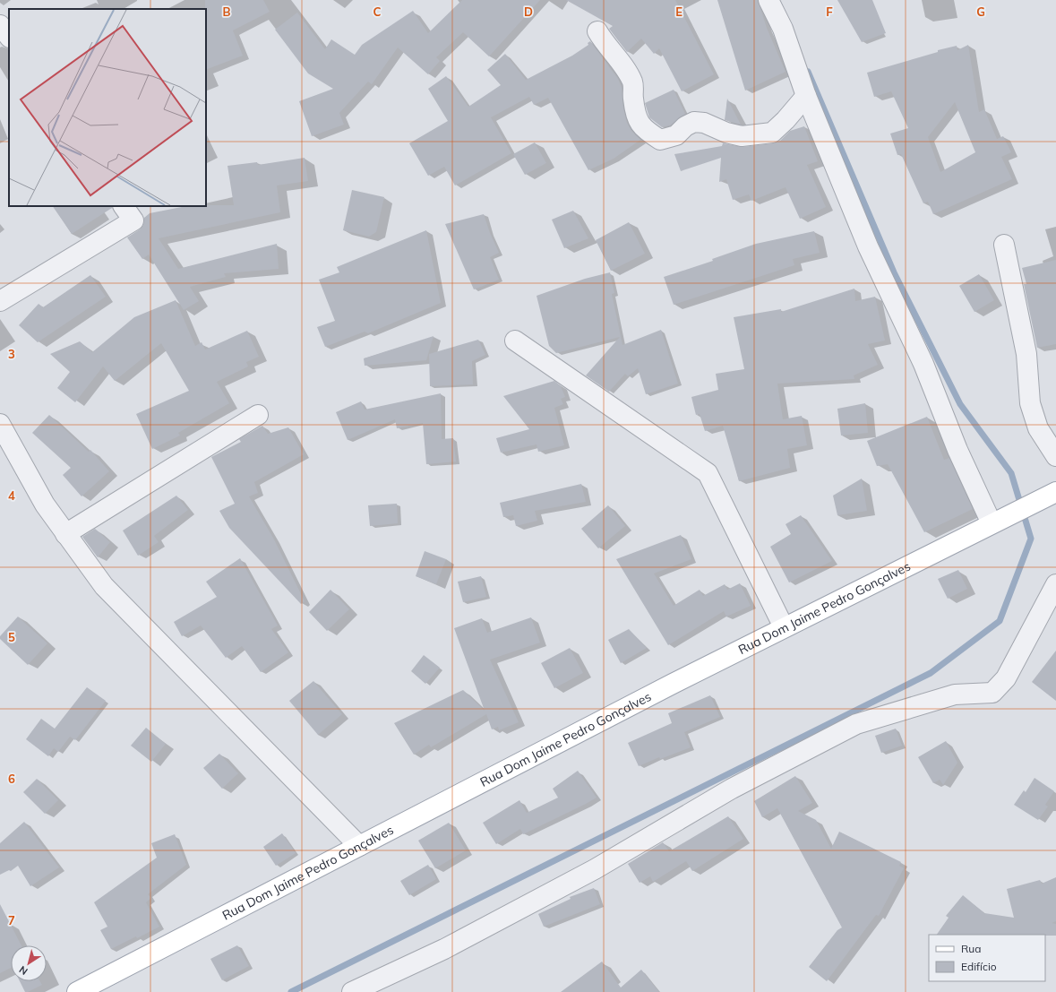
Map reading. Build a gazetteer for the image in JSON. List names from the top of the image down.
{
  "streets": {
    "main road": ["Rua Dom Jaime Pedro Gonçalves"]
  },
  "legend": ["Rua", "Edifício"],
  "north": "bottom left",
  "grid": {
    "columns": [
      "B",
      "C",
      "D",
      "E",
      "F",
      "G"
    ],
    "rows": [
      "3",
      "4",
      "5",
      "6",
      "7"
    ]
  }
}
